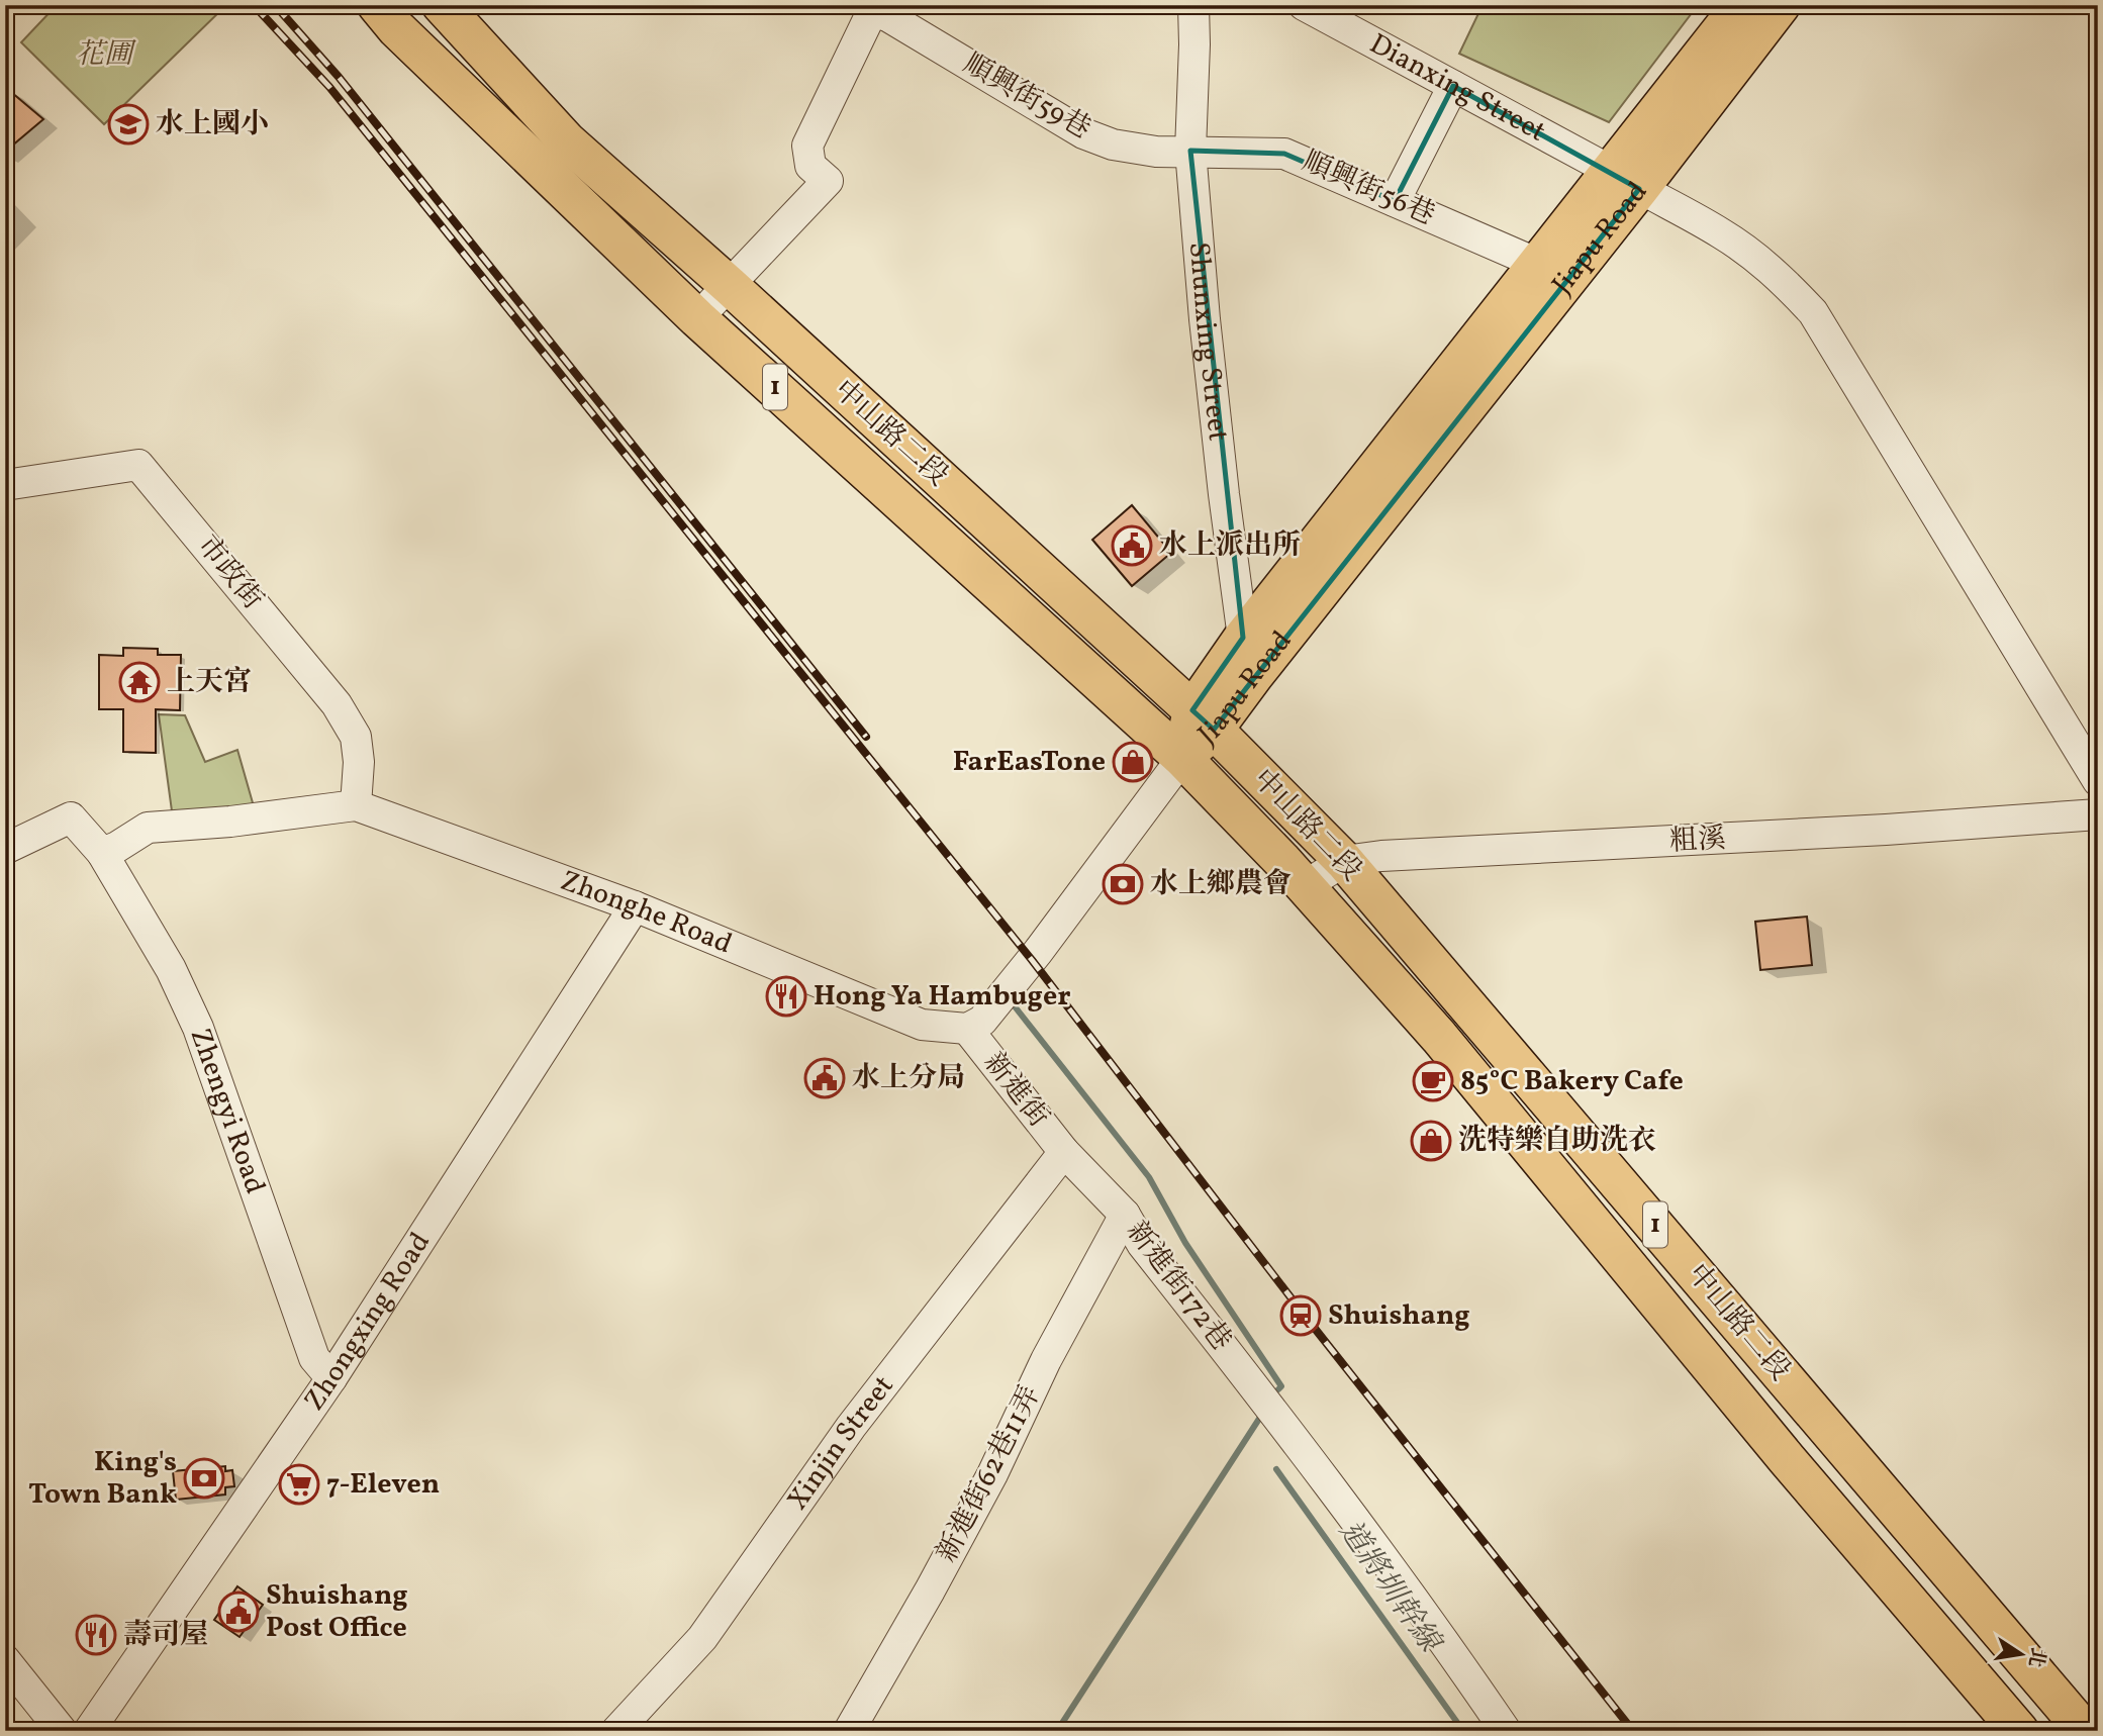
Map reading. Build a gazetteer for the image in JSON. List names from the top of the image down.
{
  "streets": {
    "main road": ["Jiapu Road", "1", "中山路二段"],
    "street": [
      "Dianxing Street",
      "順興街59巷",
      "順興街56巷",
      "Shunxing Street",
      "市政街",
      "粗溪",
      "Zhonghe Road",
      "新進街",
      "Zhengyi Road",
      "新進街172巷",
      "Zhongxing Road",
      "Xinjin Street",
      "新進街62巷11弄"
    ]
  },
  "crossings": [
    ["Dianxing Street", "Jiapu Road"],
    ["順興街59巷", "順興街56巷"],
    ["順興街59巷", "Shunxing Street"],
    ["順興街56巷", "Jiapu Road"],
    ["順興街56巷", "Shunxing Street"],
    ["Jiapu Road", "Shunxing Street"],
    ["Jiapu Road", "中山路二段"],
    ["中山路二段", "粗溪"],
    ["市政街", "Zhonghe Road"],
    ["Zhonghe Road", "新進街"],
    ["Zhonghe Road", "Zhengyi Road"],
    ["Zhonghe Road", "Zhongxing Road"],
    ["新進街", "新進街172巷"],
    ["新進街", "Xinjin Street"],
    ["Zhengyi Road", "Zhongxing Road"],
    ["新進街172巷", "Xinjin Street"],
    ["新進街172巷", "新進街62巷11弄"]
  ],
  "water": ["道將圳幹線"],
  "parks": ["花圃"],
  "places": {
    "school or university": ["水上國小"],
    "public building": ["水上派出所", "水上分局", "Shuishang Post Office"],
    "temple": ["上天宮"],
    "shop": ["FarEasTone", "洗特樂自助洗衣"],
    "bank": ["水上鄉農會", "King's Town Bank"],
    "restaurant": ["Hong Ya Hambuger", "壽司屋"],
    "cafe": ["85°C Bakery Cafe"],
    "station": ["Shuishang"],
    "supermarket": ["7-Eleven"]
  },
  "north": "right"
}
